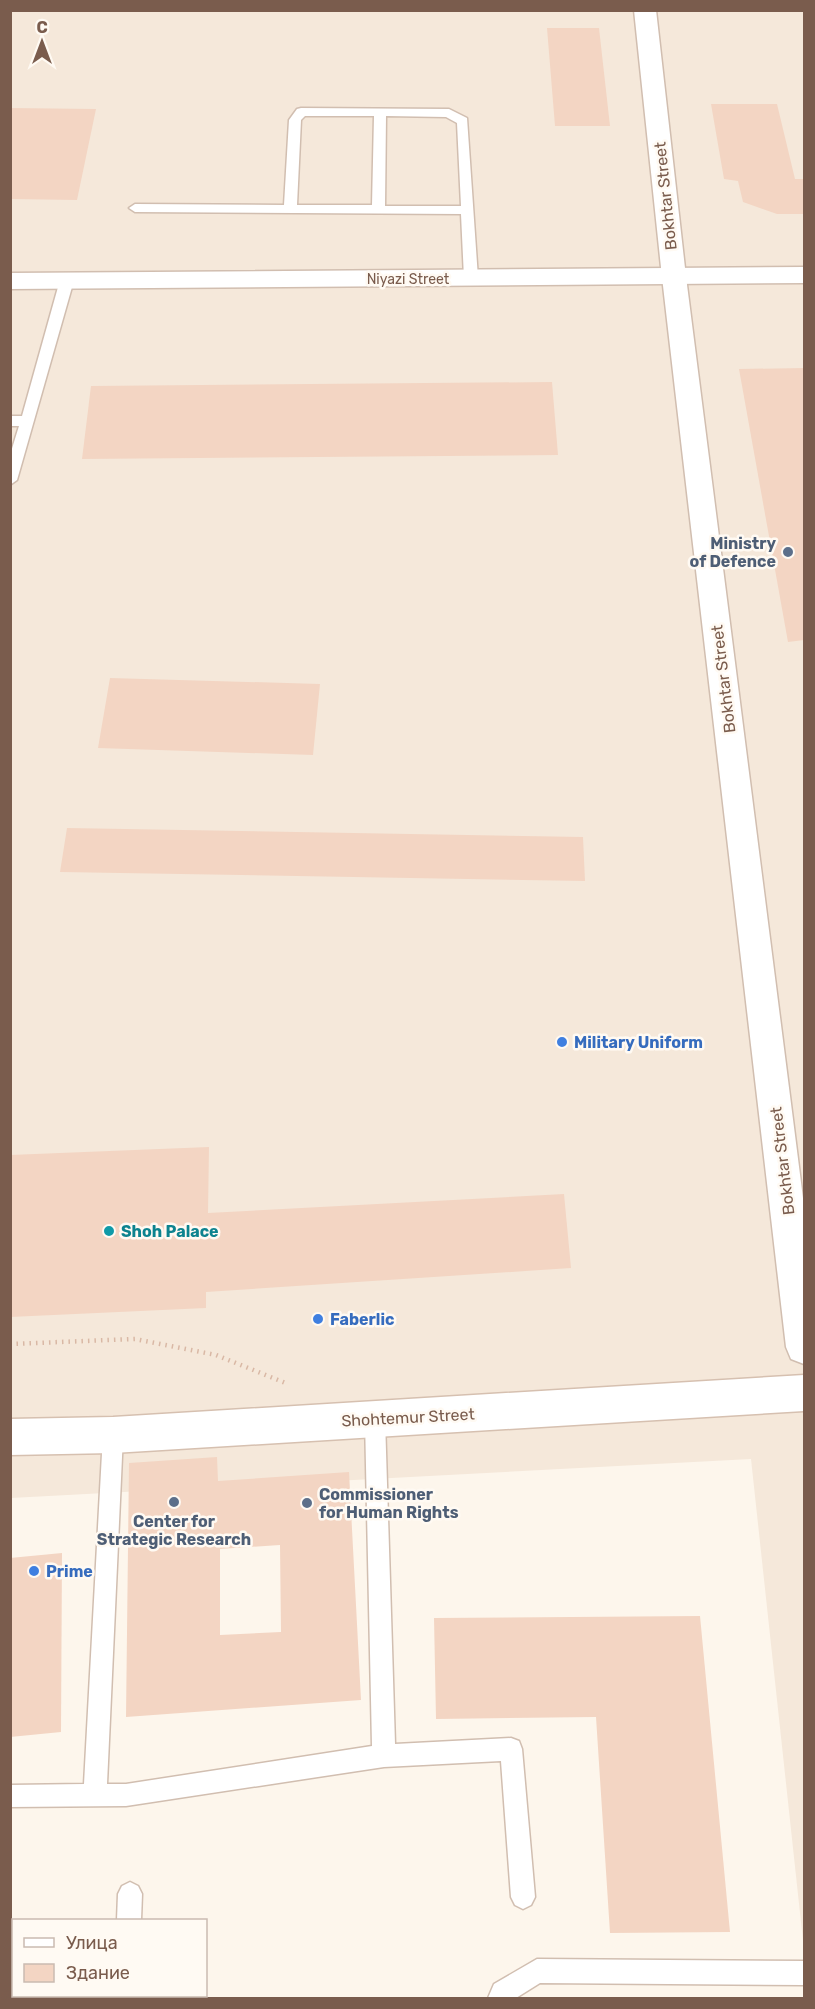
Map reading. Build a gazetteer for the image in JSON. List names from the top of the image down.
{
  "streets": {
    "street": ["Bokhtar Street", "Niyazi Street", "Shohtemur Street"]
  },
  "crossings": [
    ["Bokhtar Street", "Niyazi Street"]
  ],
  "places": [
    "Ministry of Defence",
    "Military Uniform",
    "Shoh Palace",
    "Faberlic",
    "Center for Strategic Research",
    "Commissioner for Human Rights",
    "Prime"
  ],
  "legend": ["Улица", "Здание"],
  "north": "top"
}
